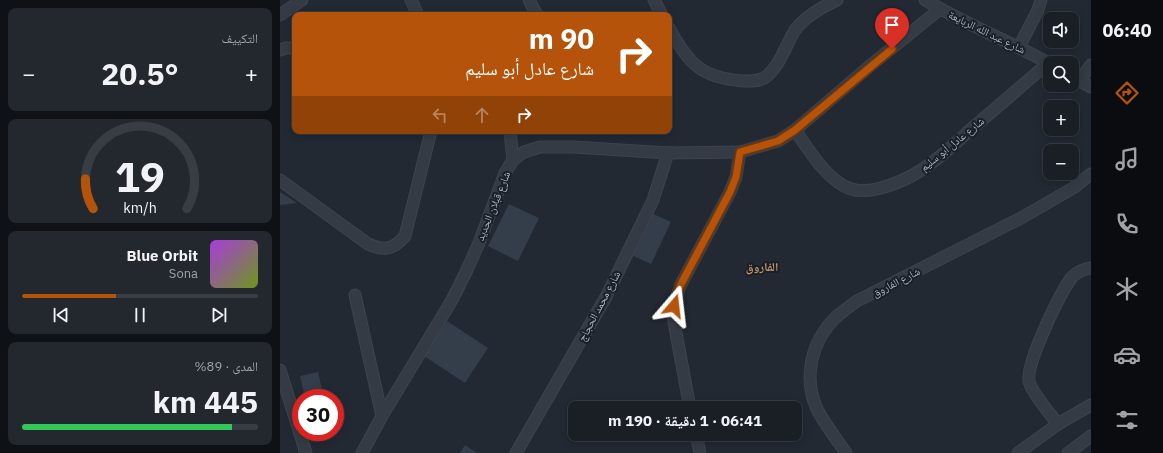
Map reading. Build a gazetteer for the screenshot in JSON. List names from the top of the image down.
{
  "streets": {
    "street": [
      "شارع عبد الله الربايعة",
      "شارع عادل أبو سليم",
      "شارع قبلان الحديد",
      "شارع الفاروق",
      "شارع محمد الحجاج"
    ]
  },
  "crossings": [
    ["شارع قبلان الحديد", "شارع محمد الحجاج"]
  ],
  "districts": ["الفاروق"],
  "page": {
    "tabs": "06:40",
    "tile": [
      "التكييف",
      ["المدى · 89%", "445 km"]
    ],
    "map_buttons": ["+", "−"],
    "turn": ["90 m", "شارع عادل أبو سليم"],
    "heat": ["−", "20.5°", "+"],
    "song": ["Blue Orbit", "Sona"],
    "limit": "30",
    "trip": "06:41 · 1 دقيقة · 190 m",
    "gauge": ["19", "km/h"]
  }
}
